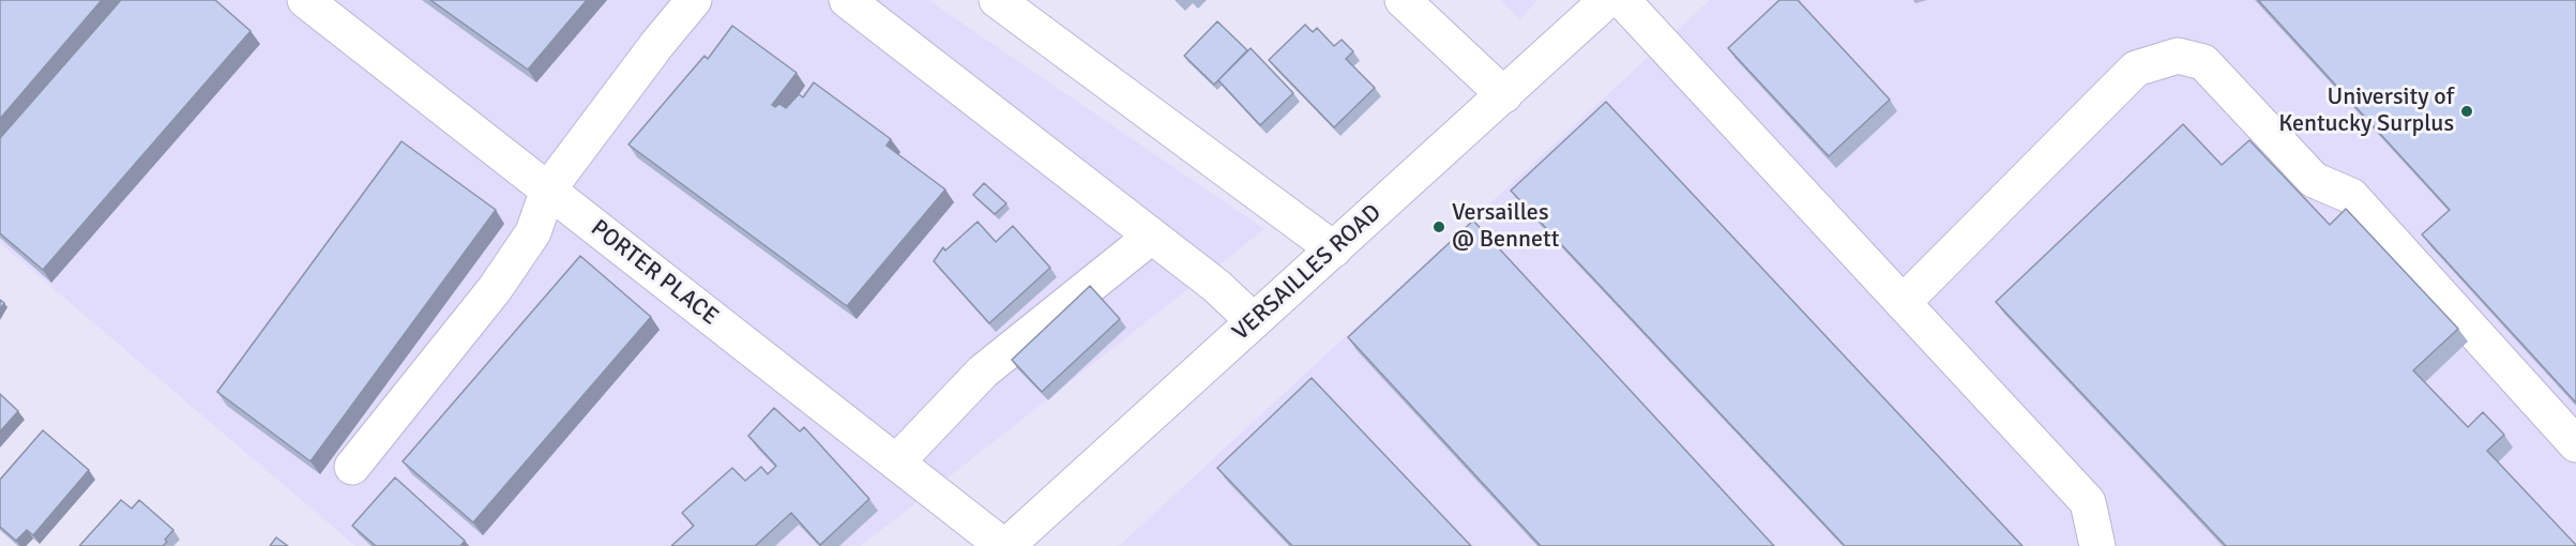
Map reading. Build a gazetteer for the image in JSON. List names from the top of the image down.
{
  "streets": {
    "street": ["PORTER PLACE", "VERSAILLES ROAD"]
  },
  "crossings": [
    ["PORTER PLACE", "VERSAILLES ROAD"]
  ],
  "places": ["University of Kentucky Surplus", "Versailles @ Bennett"]
}
